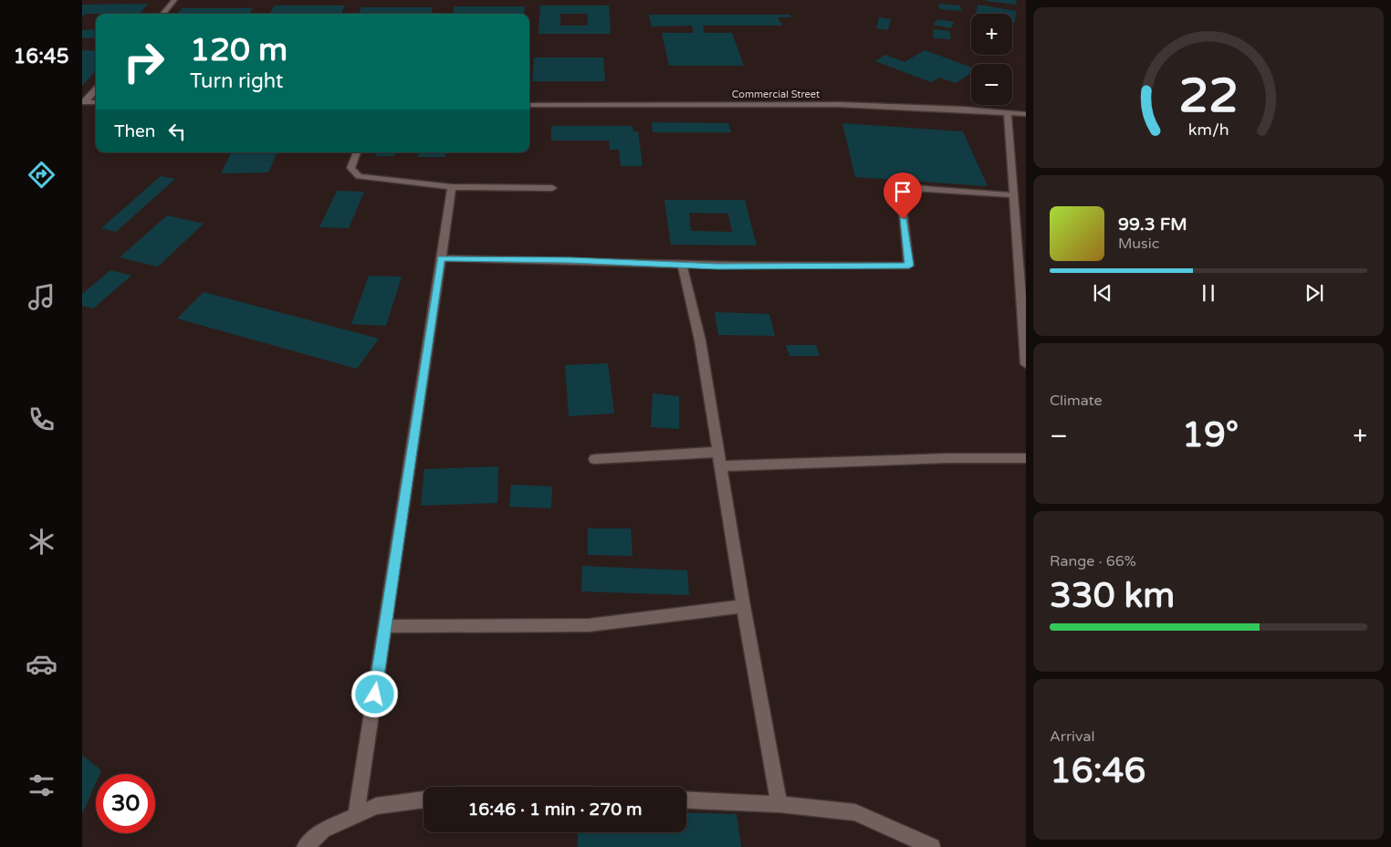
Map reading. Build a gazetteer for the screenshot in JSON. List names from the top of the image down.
{
  "streets": {
    "street": ["Commercial Street"]
  },
  "page": {
    "tabs": "16:45",
    "map_buttons": ["+", "−"],
    "turn": ["120 m", "Turn right"],
    "then": "Then",
    "song": ["99.3 FM", "Music"],
    "tile": [
      "Climate",
      ["Range · 66%", "330 km"],
      ["Arrival", "16:46"]
    ],
    "heat": ["−", "19°", "+"],
    "limit": "30",
    "trip": "16:46 · 1 min · 270 m",
    "gauge": ["22", "km/h"]
  }
}
